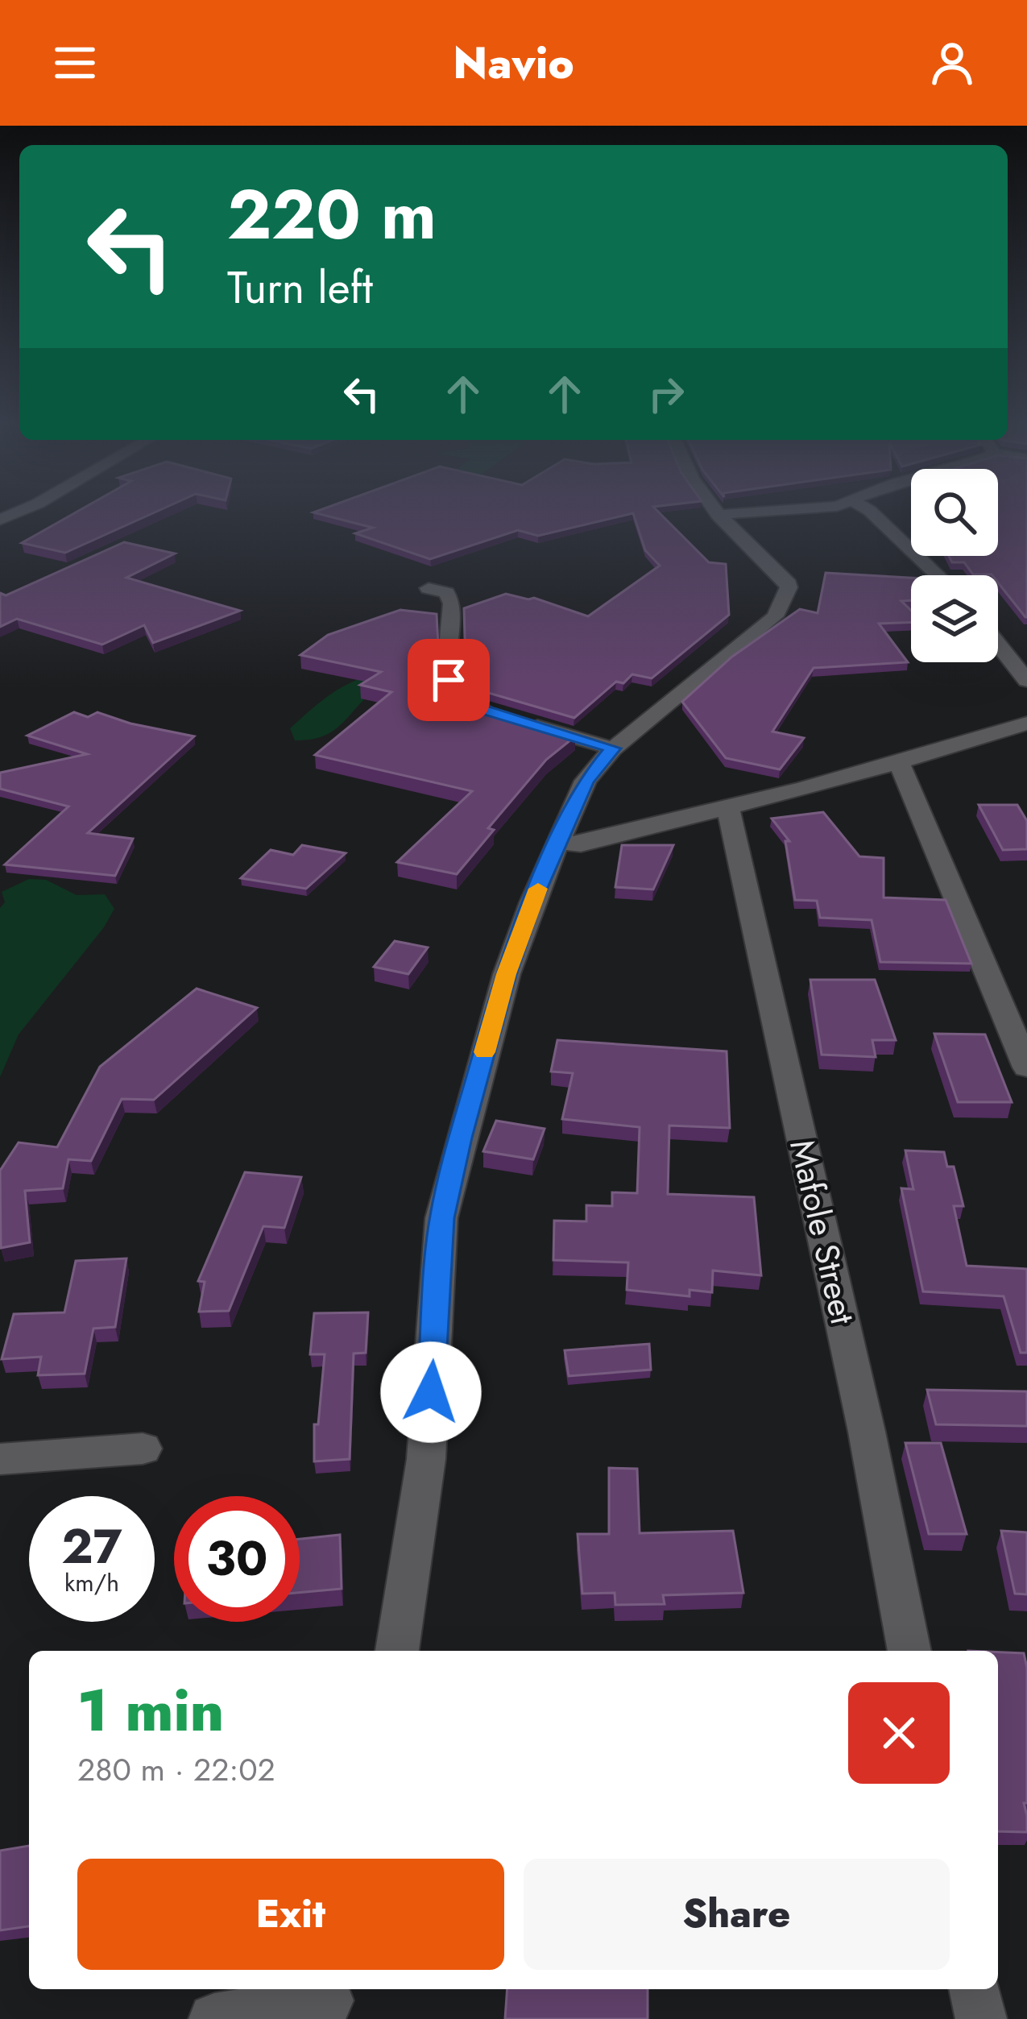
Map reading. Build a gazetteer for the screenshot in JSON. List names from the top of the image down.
{
  "streets": {
    "street": ["Mafole Street"]
  },
  "page": {
    "header": "Navio",
    "turn": ["220 m", "Turn left"],
    "speed": "27 km/h",
    "limit": "30",
    "heading": ["1 min", "280 m · 22:02"],
    "buttons": ["Exit", "Share"]
  }
}
